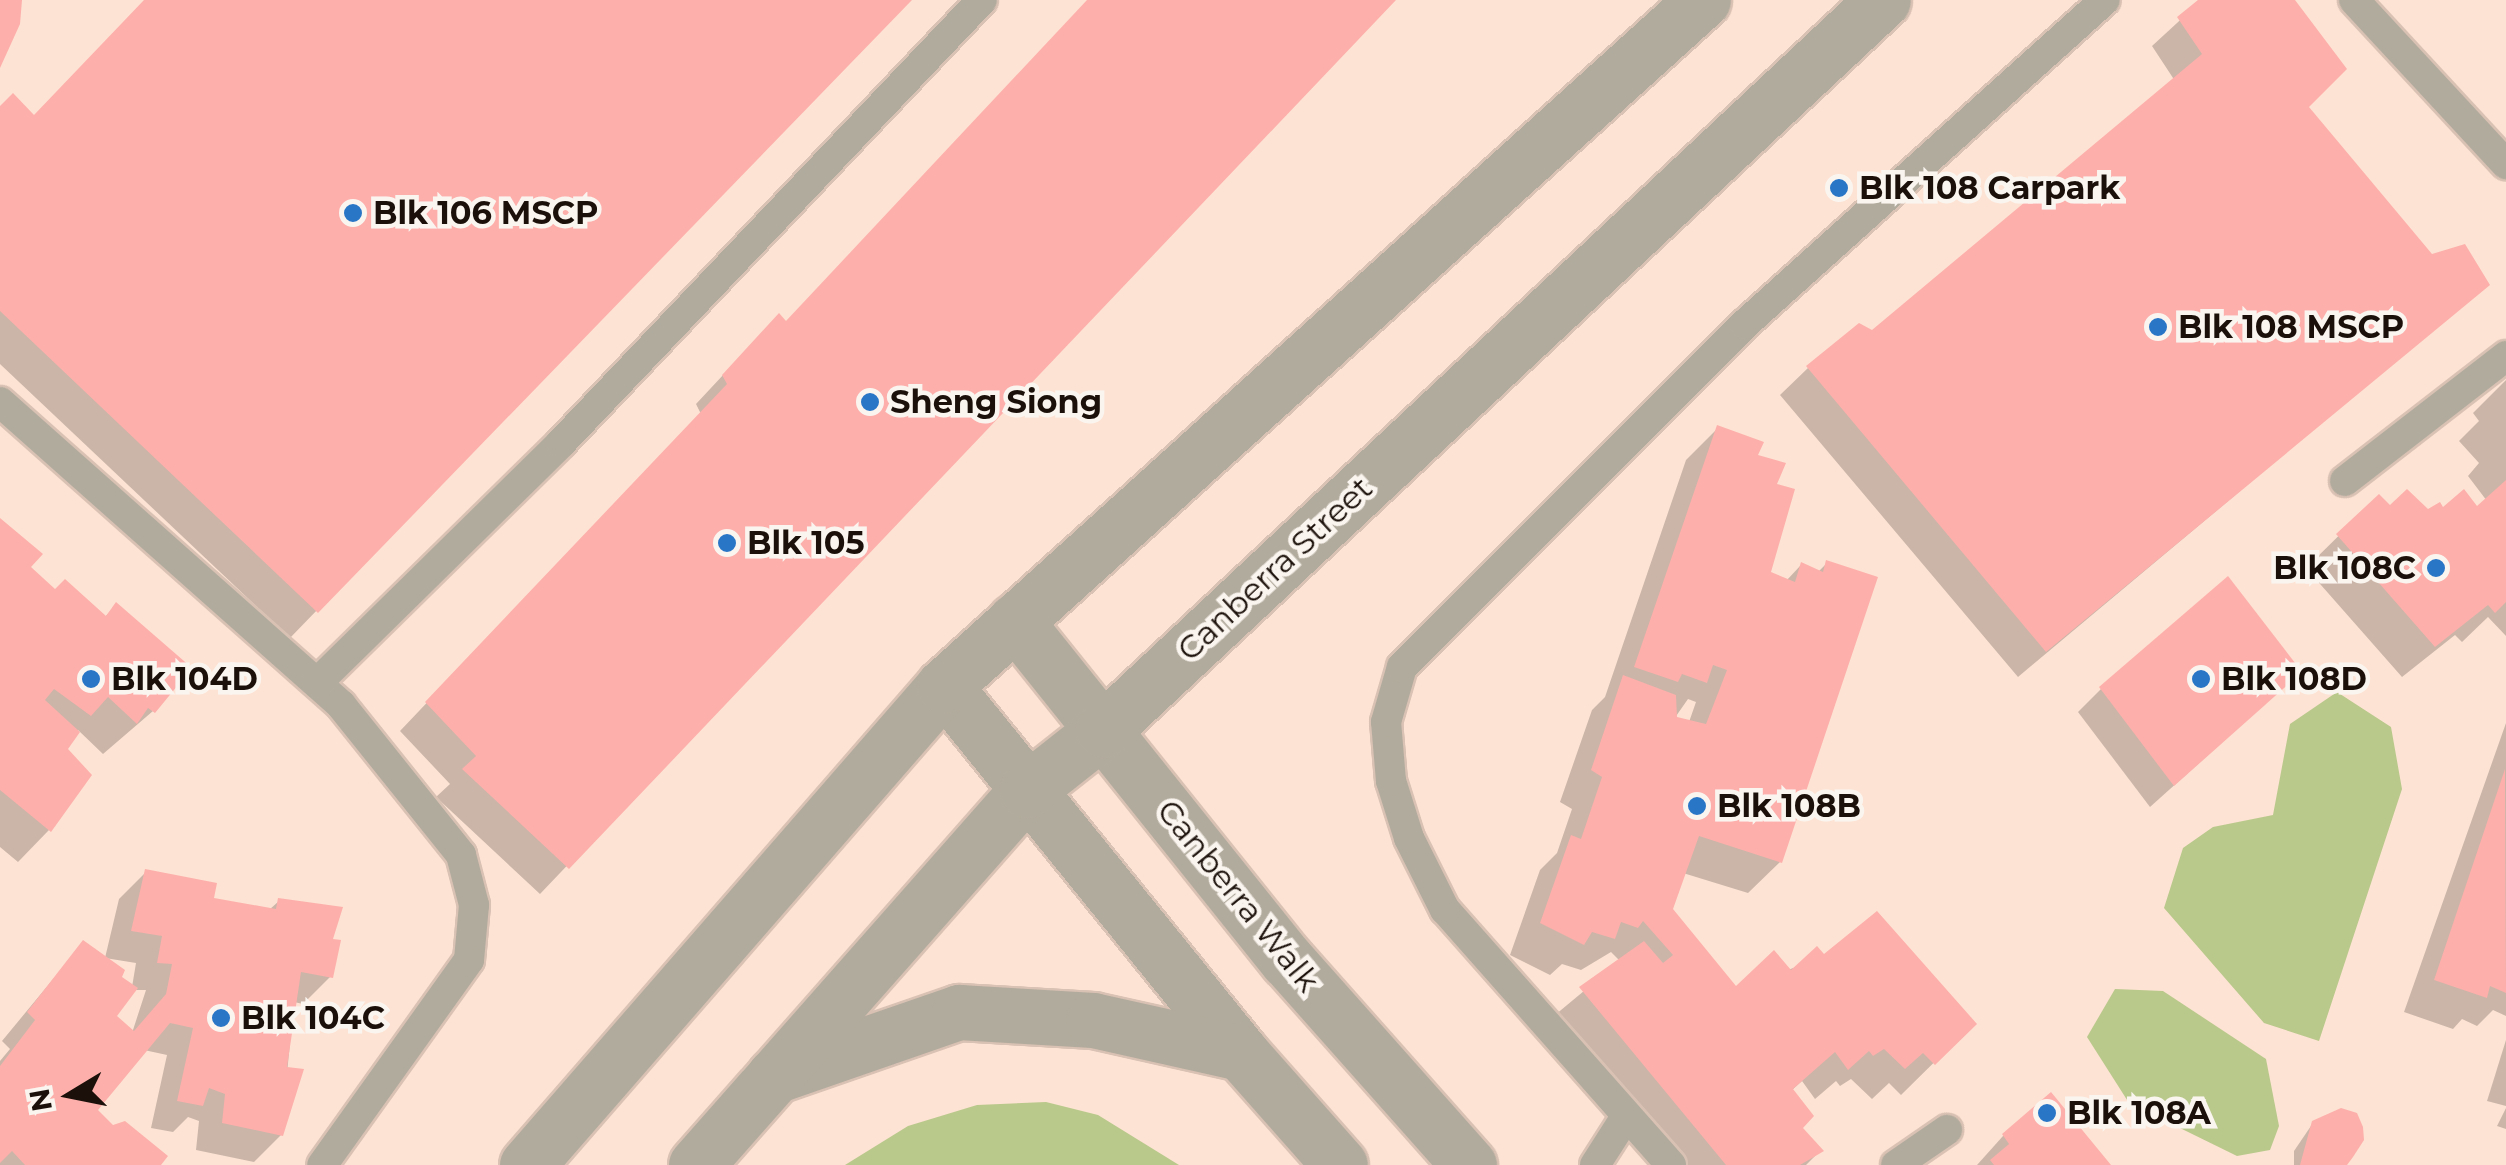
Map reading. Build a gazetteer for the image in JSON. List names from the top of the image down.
{
  "streets": {
    "street": ["Canberra Street", "Canberra Walk"]
  },
  "crossings": [
    ["Canberra Street", "Canberra Walk"]
  ],
  "places": [
    "Blk 108 Carpark",
    "Blk 106 MSCP",
    "Blk 108 MSCP",
    "Sheng Siong",
    "Blk 105",
    "Blk 108C",
    "Blk 104D",
    "Blk 108D",
    "Blk 108B",
    "Blk 104C",
    "Blk 108A"
  ],
  "north": "left"
}
